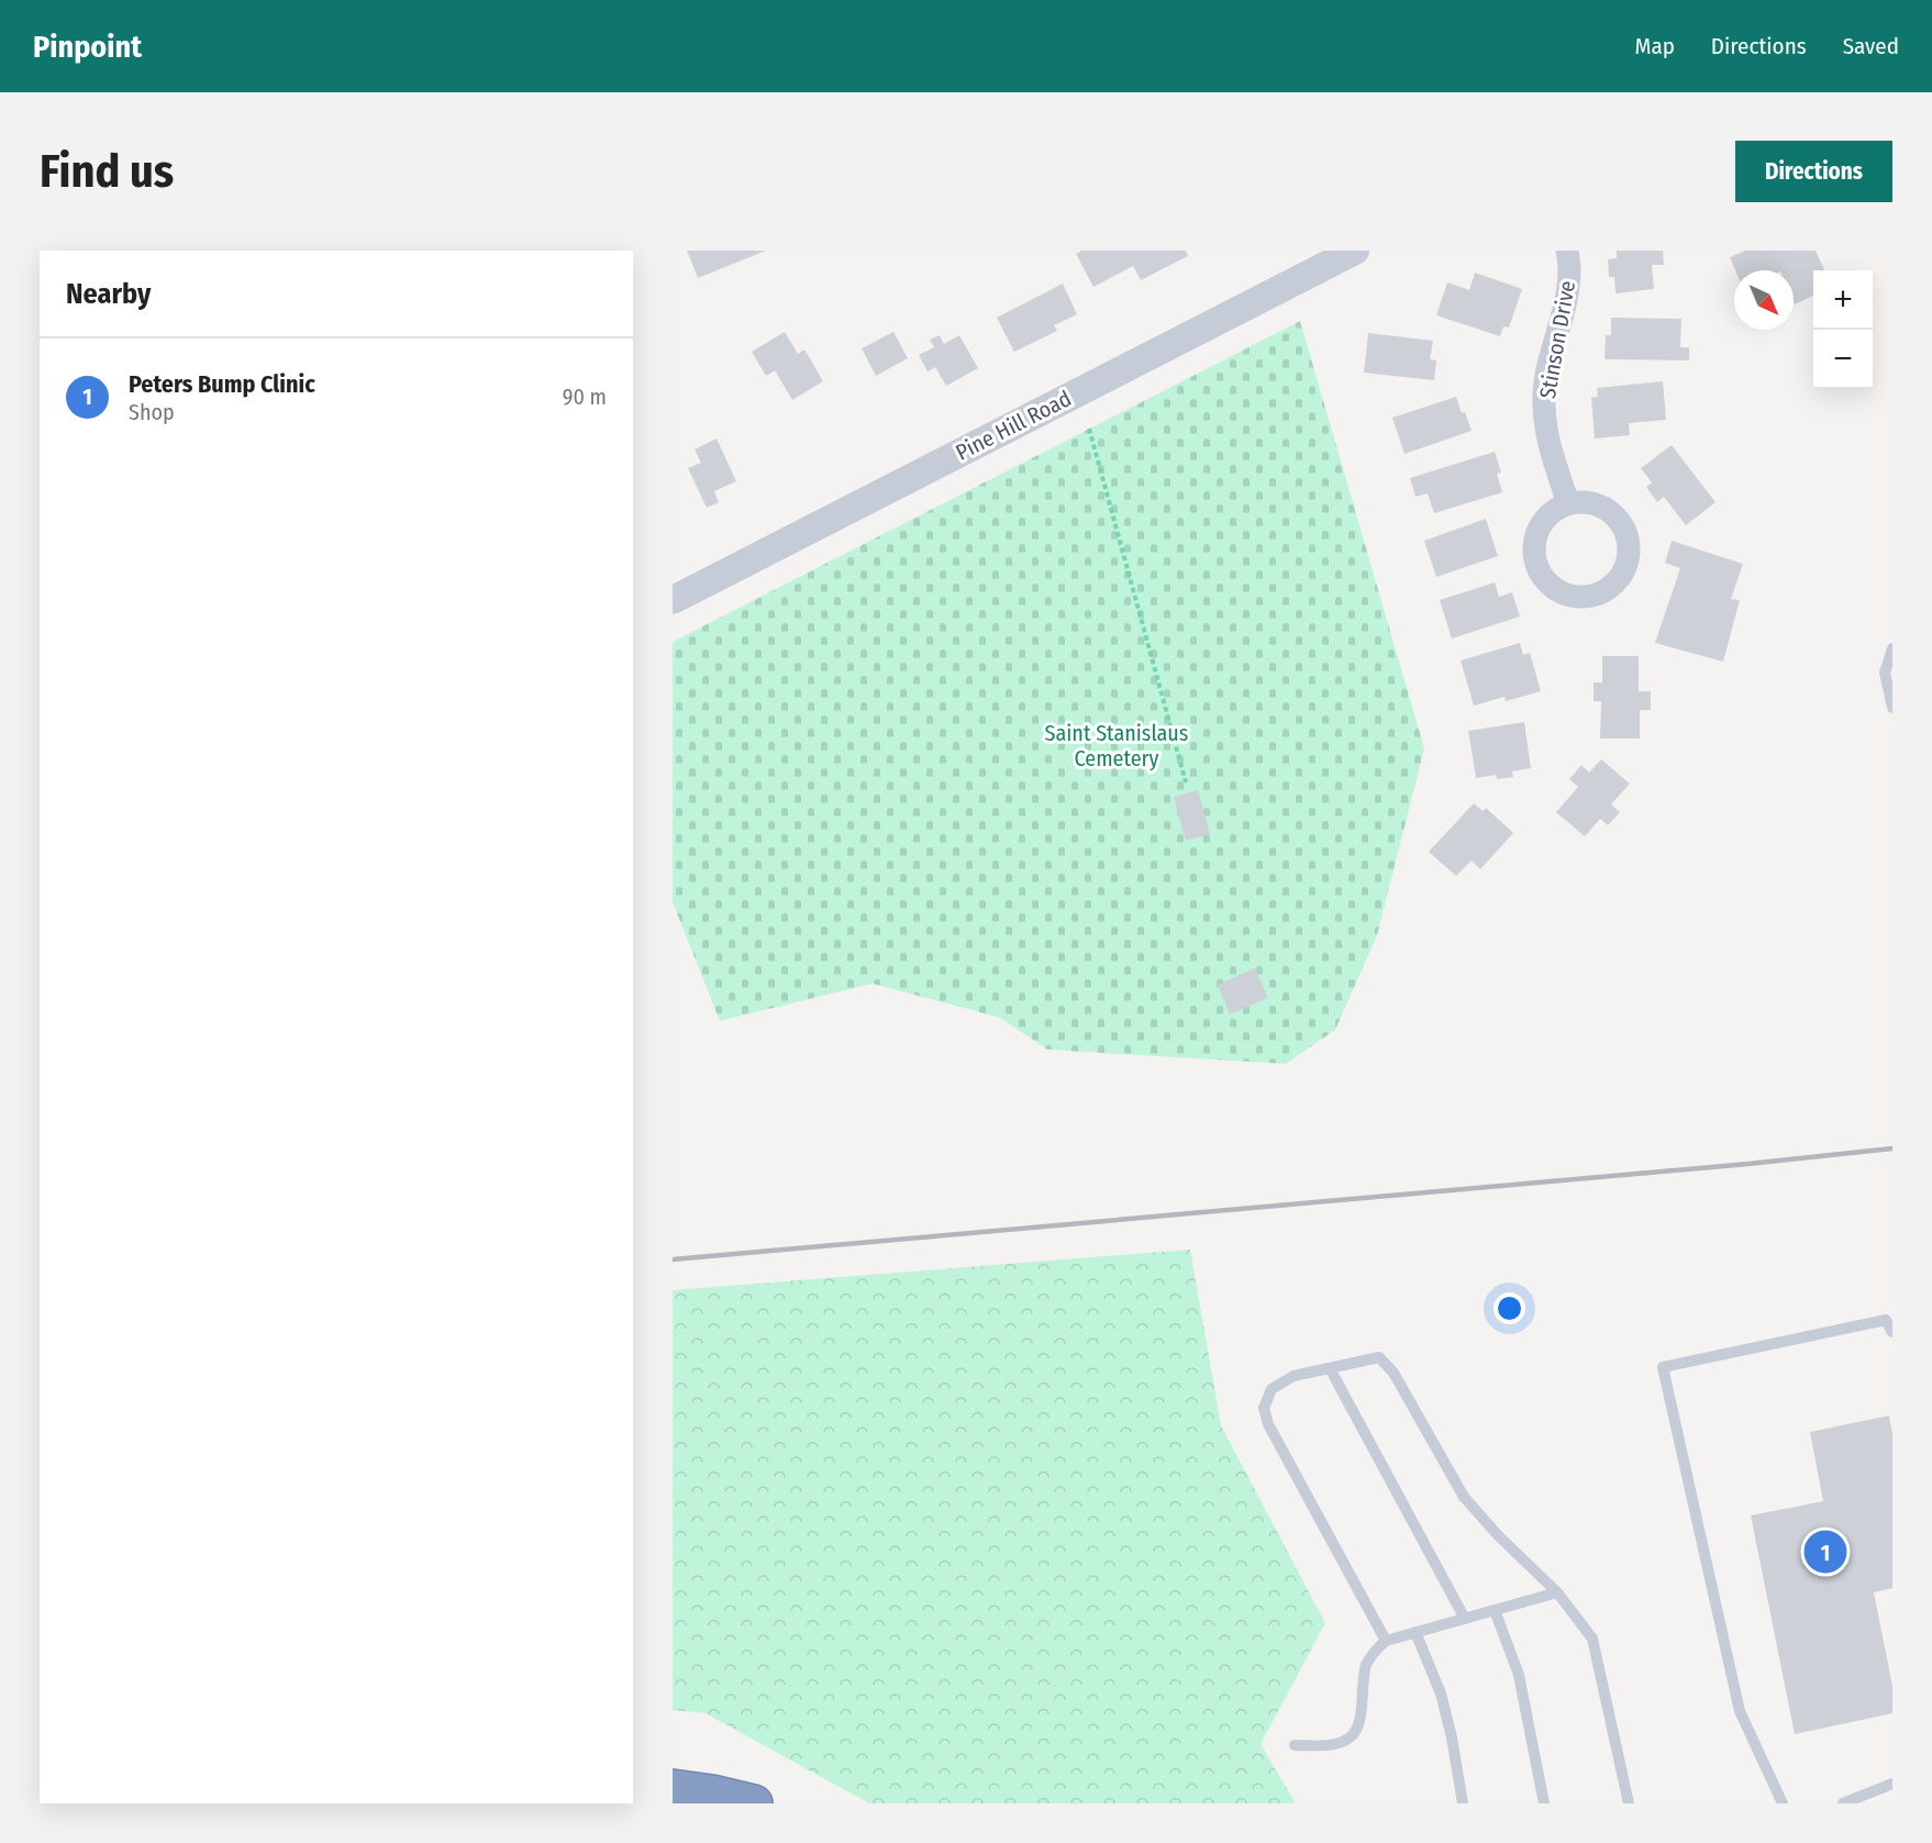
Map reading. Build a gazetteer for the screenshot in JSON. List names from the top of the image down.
{
  "streets": {
    "street": ["Stinson Drive", "Pine Hill Road"]
  },
  "parks": ["Saint Stanislaus Cemetery"],
  "north": "bottom right",
  "page": {
    "header": "Pinpoint",
    "nav": ["Map", "Directions", "Saved"],
    "buttons": "Directions",
    "title": "Find us",
    "heading": "Nearby",
    "map_buttons": ["+", "−"],
    "list": [
      {
        "mark": "1",
        "name": "Peters Bump Clinic",
        "note": "Shop",
        "value": "90 m"
      }
    ],
    "pins": "1"
  }
}
